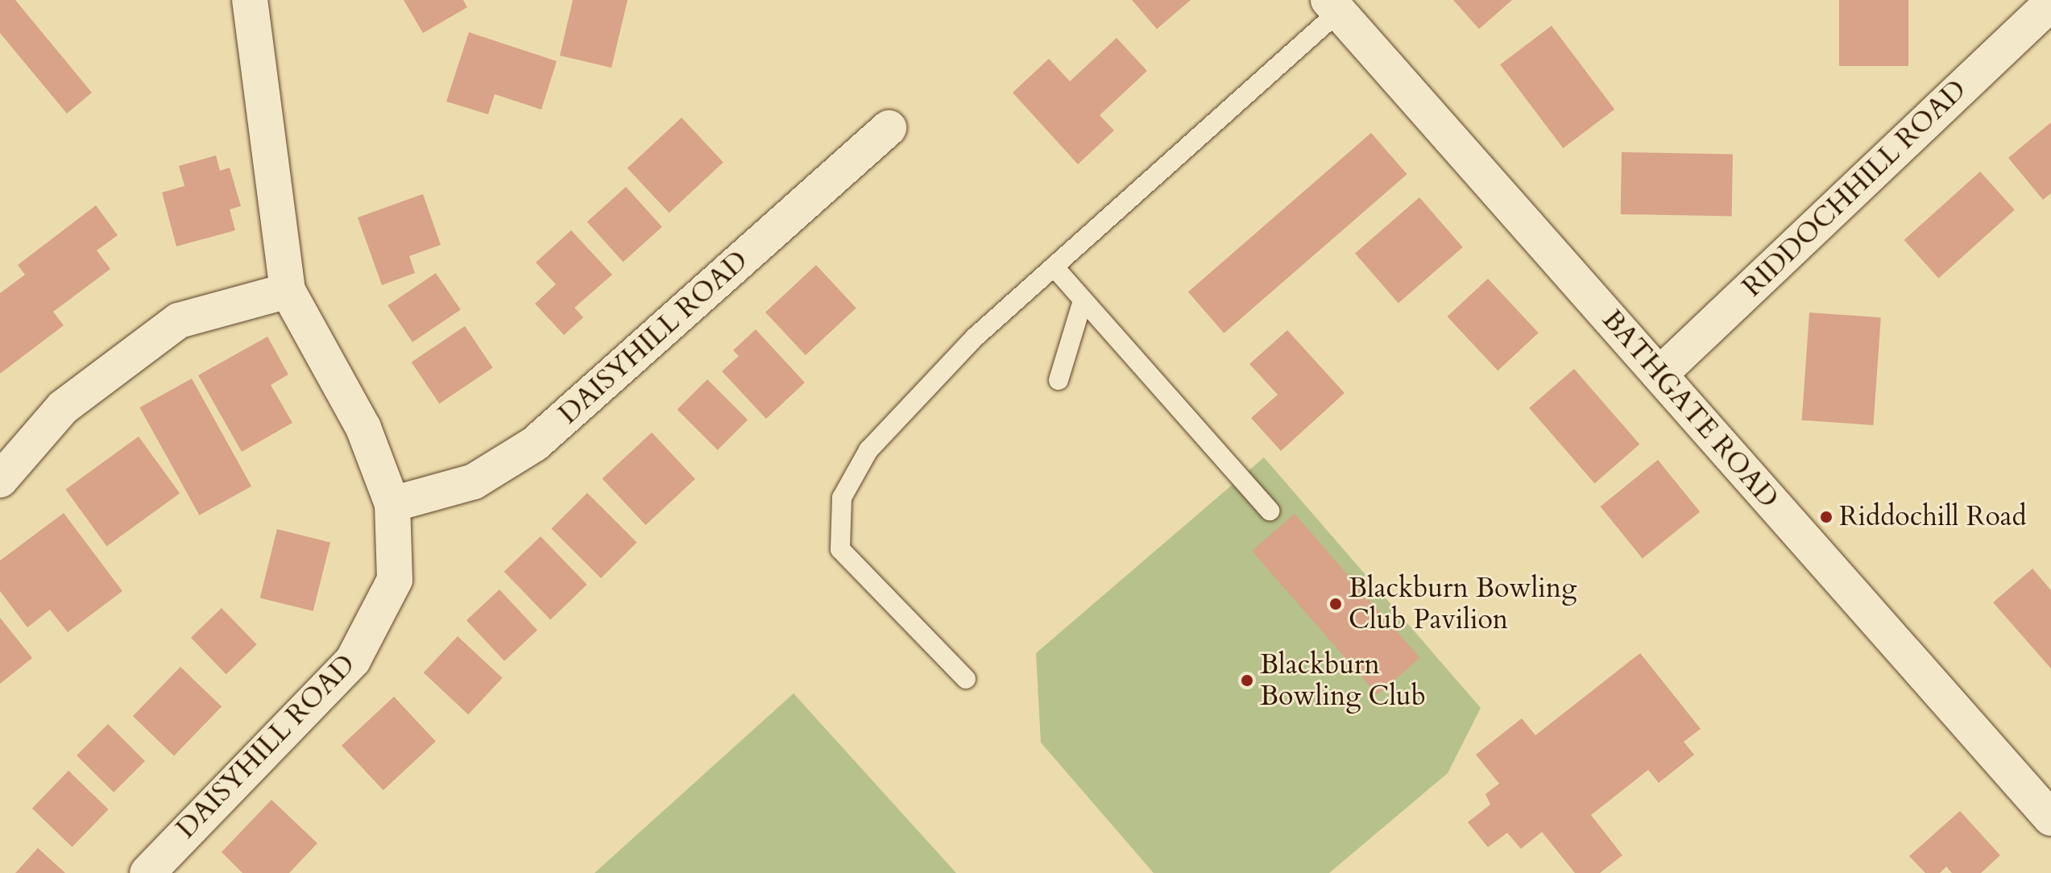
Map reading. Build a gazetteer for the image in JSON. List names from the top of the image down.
{
  "streets": {
    "street": ["RIDDOCHHILL ROAD", "DAISYHILL ROAD", "BATHGATE ROAD"]
  },
  "crossings": [
    ["RIDDOCHHILL ROAD", "BATHGATE ROAD"]
  ],
  "places": ["Riddochill Road", "Blackburn Bowling Club Pavilion", "Blackburn Bowling Club"]
}
